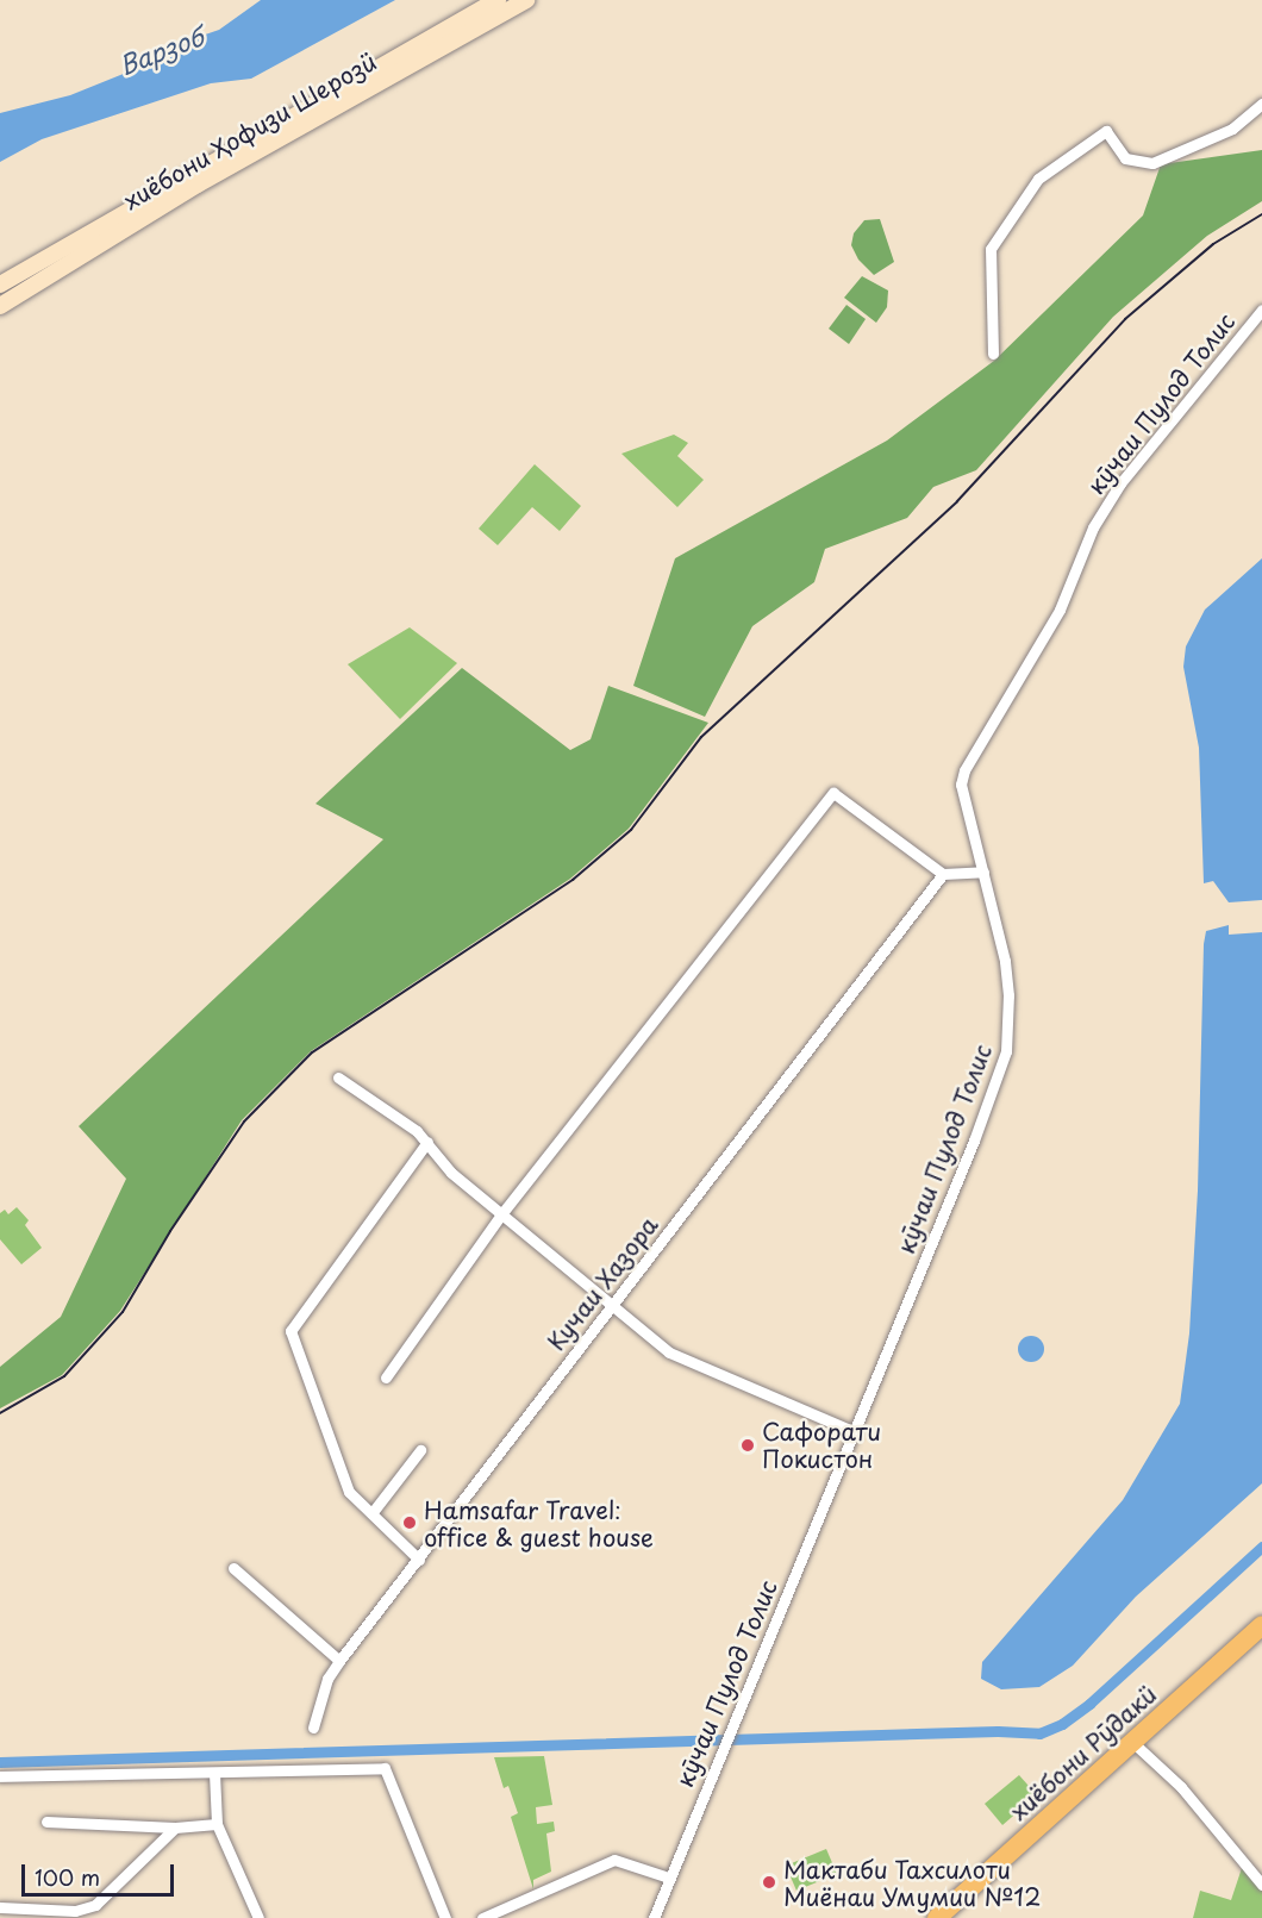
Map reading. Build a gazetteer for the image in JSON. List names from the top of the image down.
{
  "streets": {
    "highway": ["хиёбони Рӯдакӣ"],
    "main road": ["хиёбони Ҳофизи Шерозӣ"],
    "street": ["кӯчаи Пулод Толис", "Кучаи Хазора"]
  },
  "water": ["Варзоб"],
  "places": ["Сафорати Покистон", "Hamsafar Travel: office & guest house", "Мактаби Тахсилоти Миёнаи Умумии №12"],
  "scale_bar": "100 m"
}
